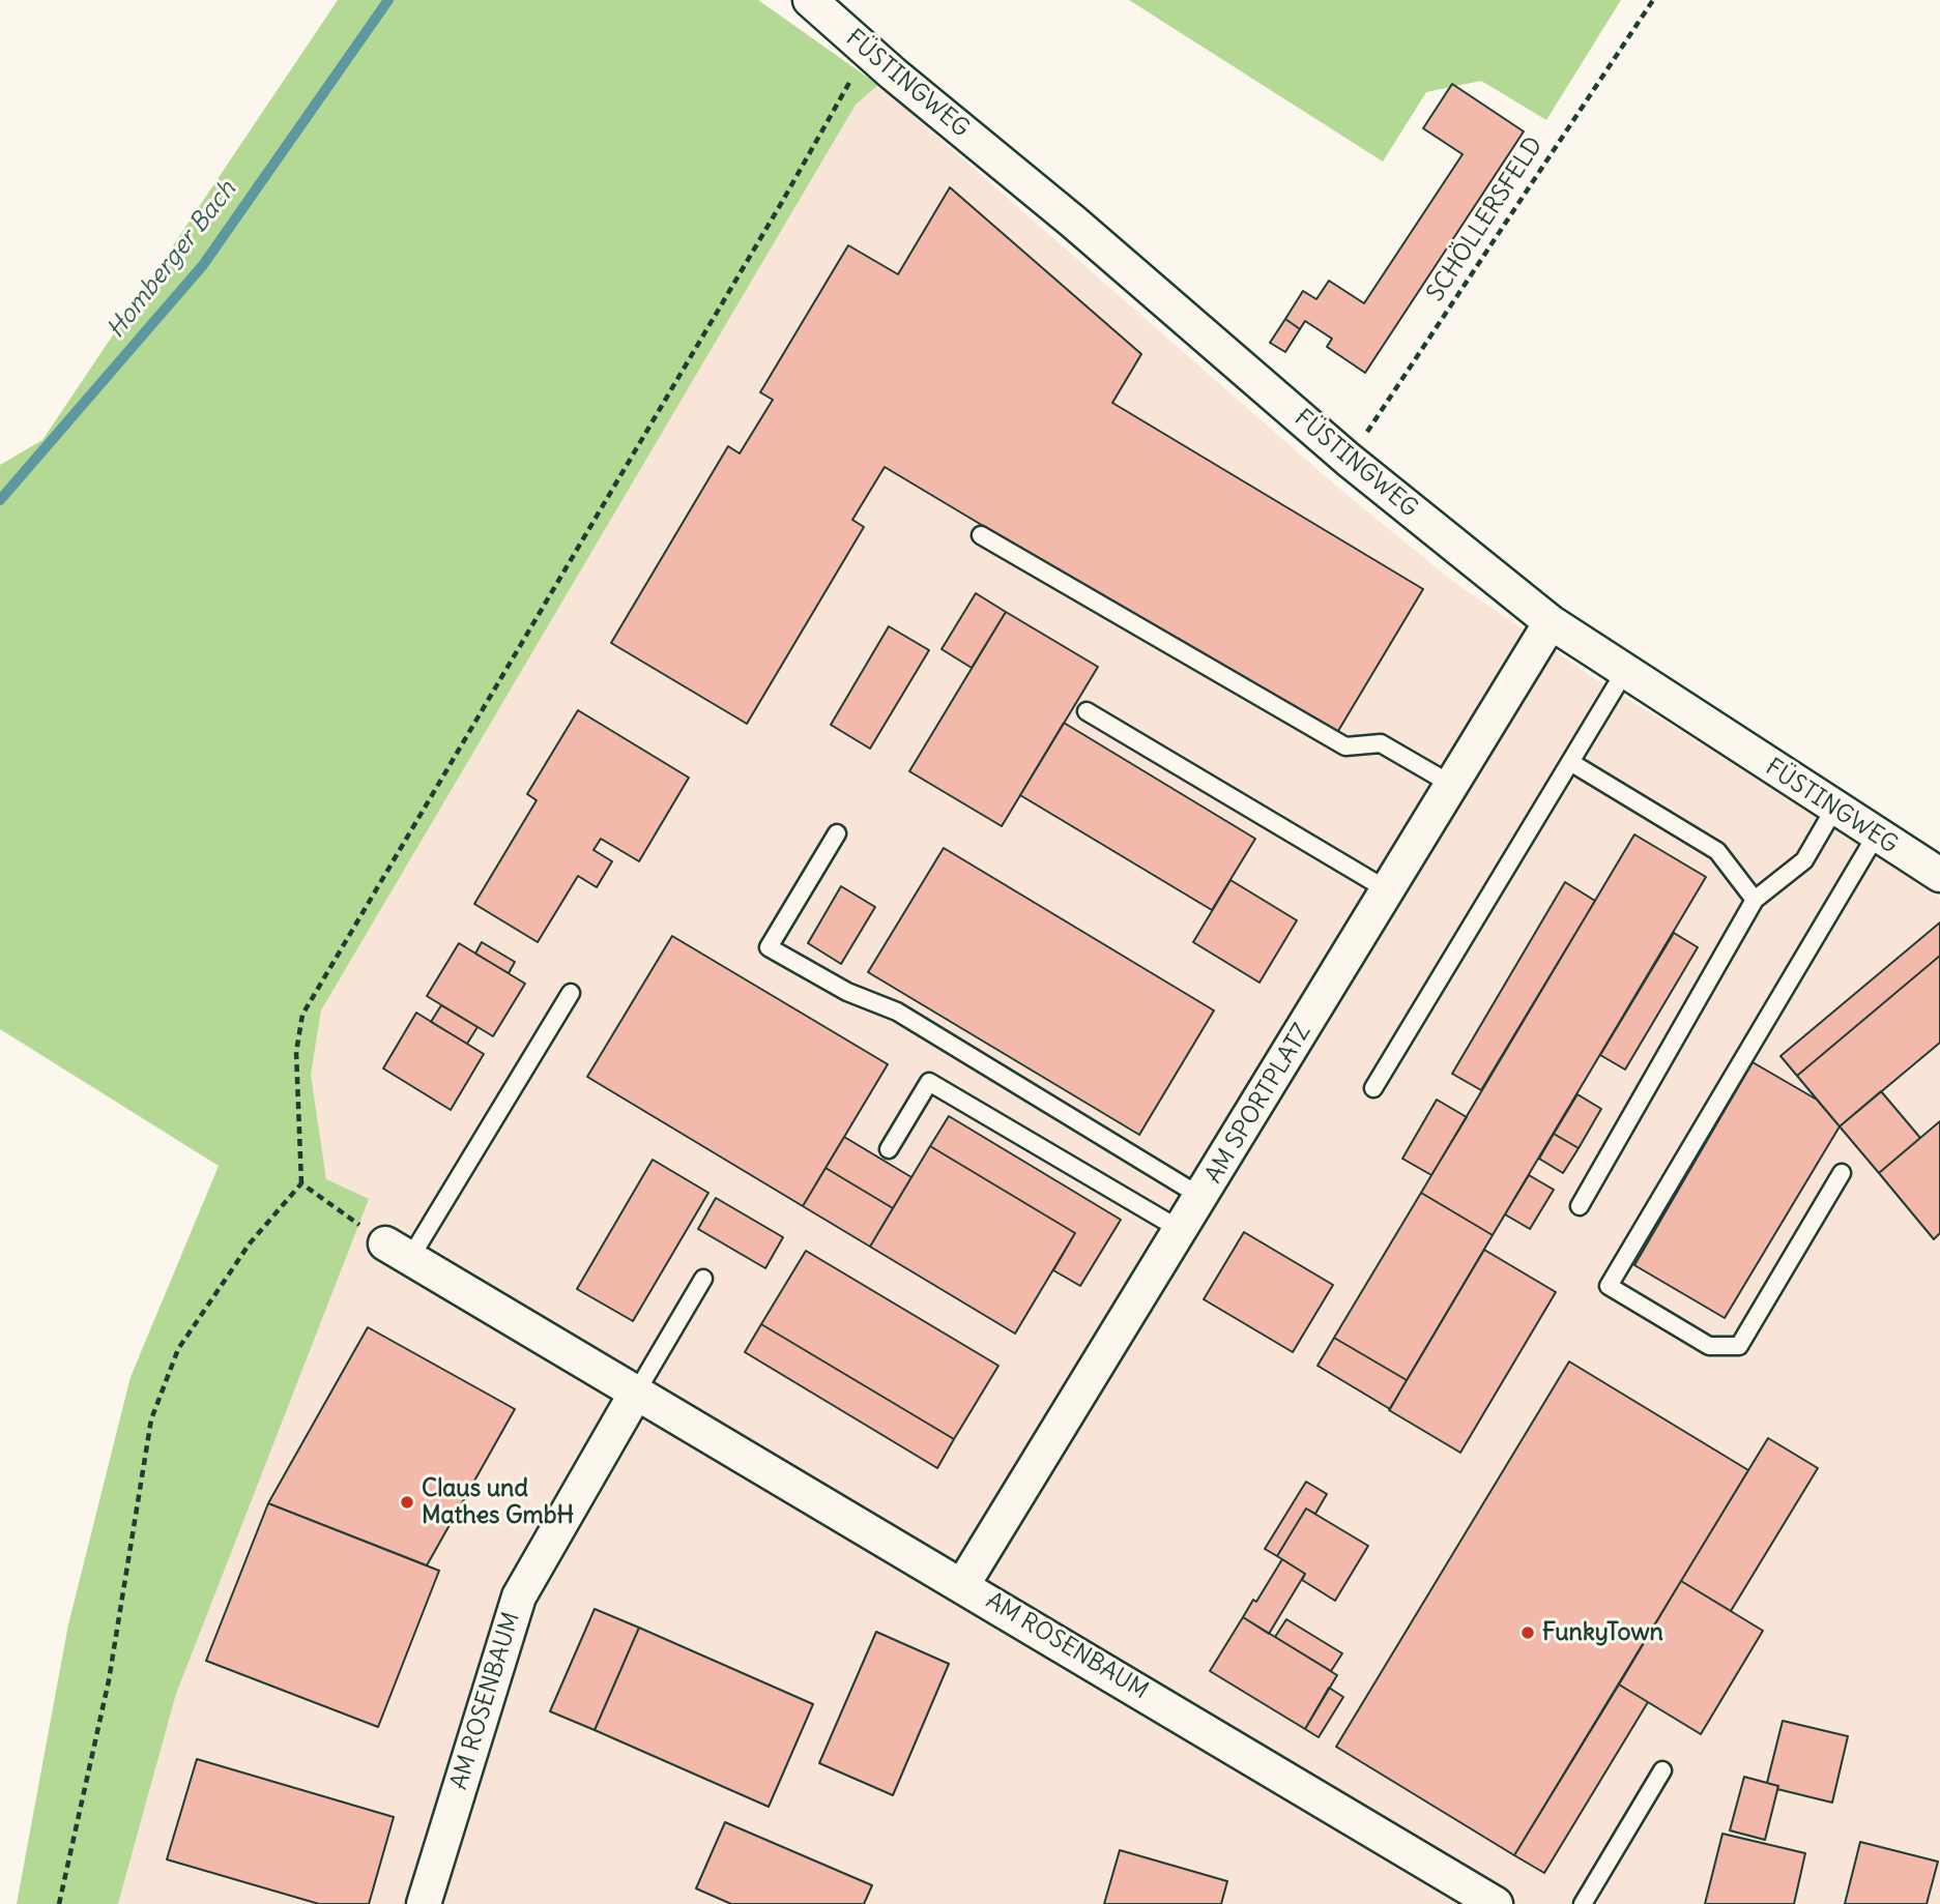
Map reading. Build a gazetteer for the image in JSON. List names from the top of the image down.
{
  "streets": {
    "street": ["FÜSTINGWEG", "AM SPORTPLATZ", "AM ROSENBAUM"],
    "path": ["SCHÖLLERSFELD"]
  },
  "crossings": [
    ["FÜSTINGWEG", "SCHÖLLERSFELD"],
    ["FÜSTINGWEG", "AM SPORTPLATZ"],
    ["AM SPORTPLATZ", "AM ROSENBAUM"]
  ],
  "water": ["Homberger Bach"],
  "places": ["Claus und Mathes GmbH", "FunkyTown"]
}
